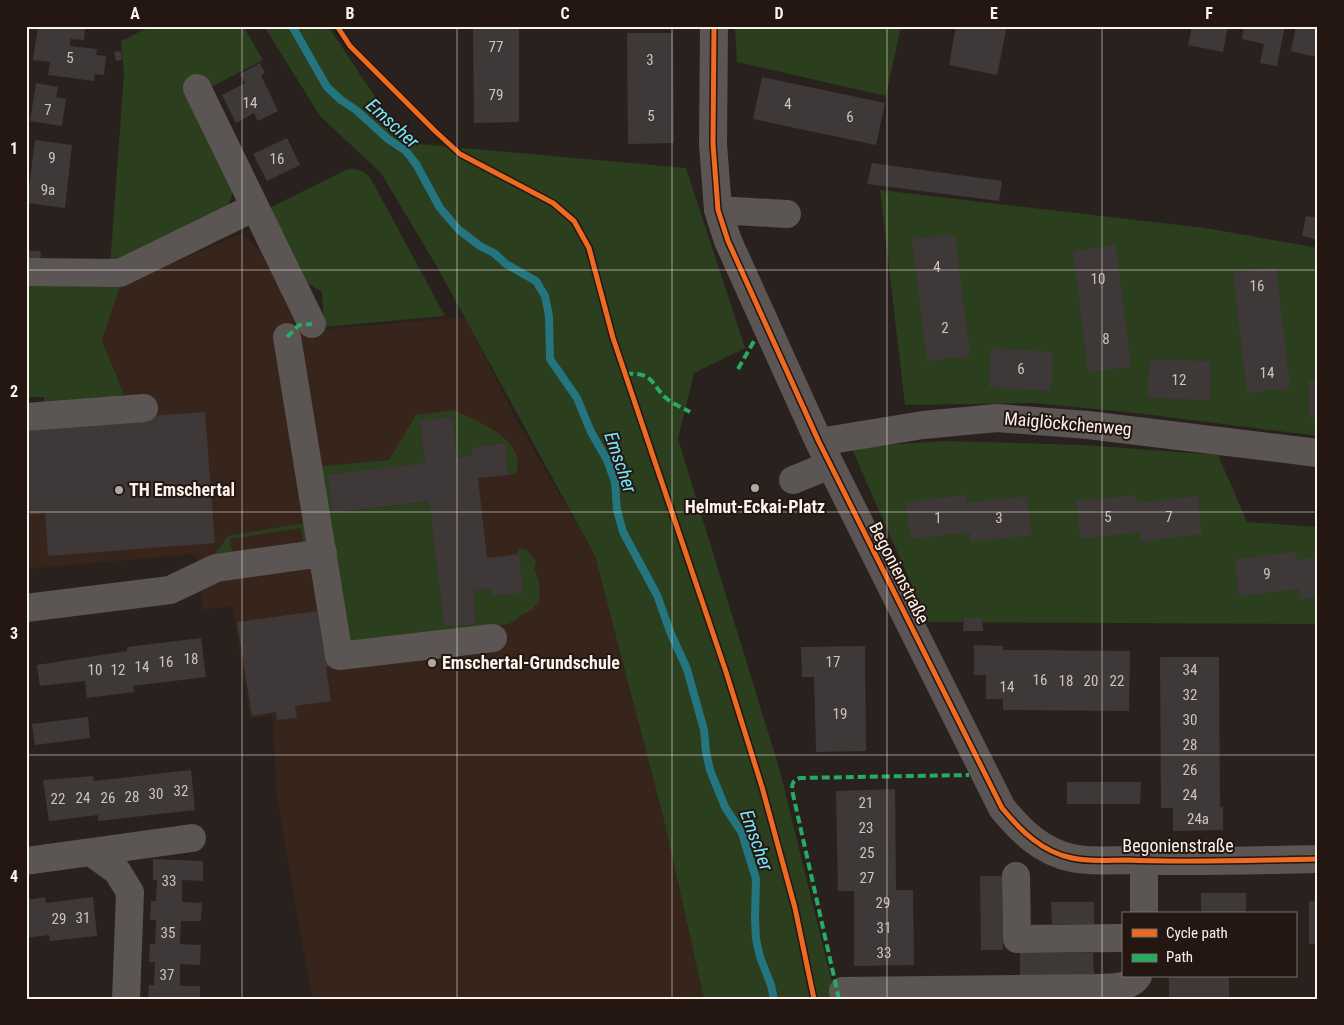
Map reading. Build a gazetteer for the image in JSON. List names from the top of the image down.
{
  "streets": {
    "street": ["Maiglöckchenweg", "Begonienstraße"]
  },
  "crossings": [
    ["Maiglöckchenweg", "Begonienstraße"]
  ],
  "water": ["Emscher"],
  "places": ["Helmut-Eckai-Platz", "TH Emschertal", "Emschertal-Grundschule"],
  "house_numbers": [
    "77",
    "5",
    "3",
    "79",
    "14",
    "4",
    "7",
    "5",
    "6",
    "9",
    "16",
    "9a",
    "4",
    "10",
    "16",
    "2",
    "8",
    "6",
    "14",
    "12",
    "5",
    "7",
    "1",
    "3",
    "9",
    "18",
    "16",
    "17",
    "14",
    "10",
    "12",
    "34",
    "16",
    "18",
    "20",
    "22",
    "14",
    "32",
    "19",
    "30",
    "28",
    "26",
    "32",
    "30",
    "24",
    "28",
    "24",
    "26",
    "22",
    "21",
    "24a",
    "23",
    "25",
    "27",
    "33",
    "29",
    "31",
    "29",
    "31",
    "35",
    "33",
    "37"
  ],
  "legend": ["Cycle path", "Path"],
  "grid": {
    "columns": [
      "A",
      "B",
      "C",
      "D",
      "E",
      "F"
    ],
    "rows": [
      "1",
      "2",
      "3",
      "4"
    ]
  }
}
